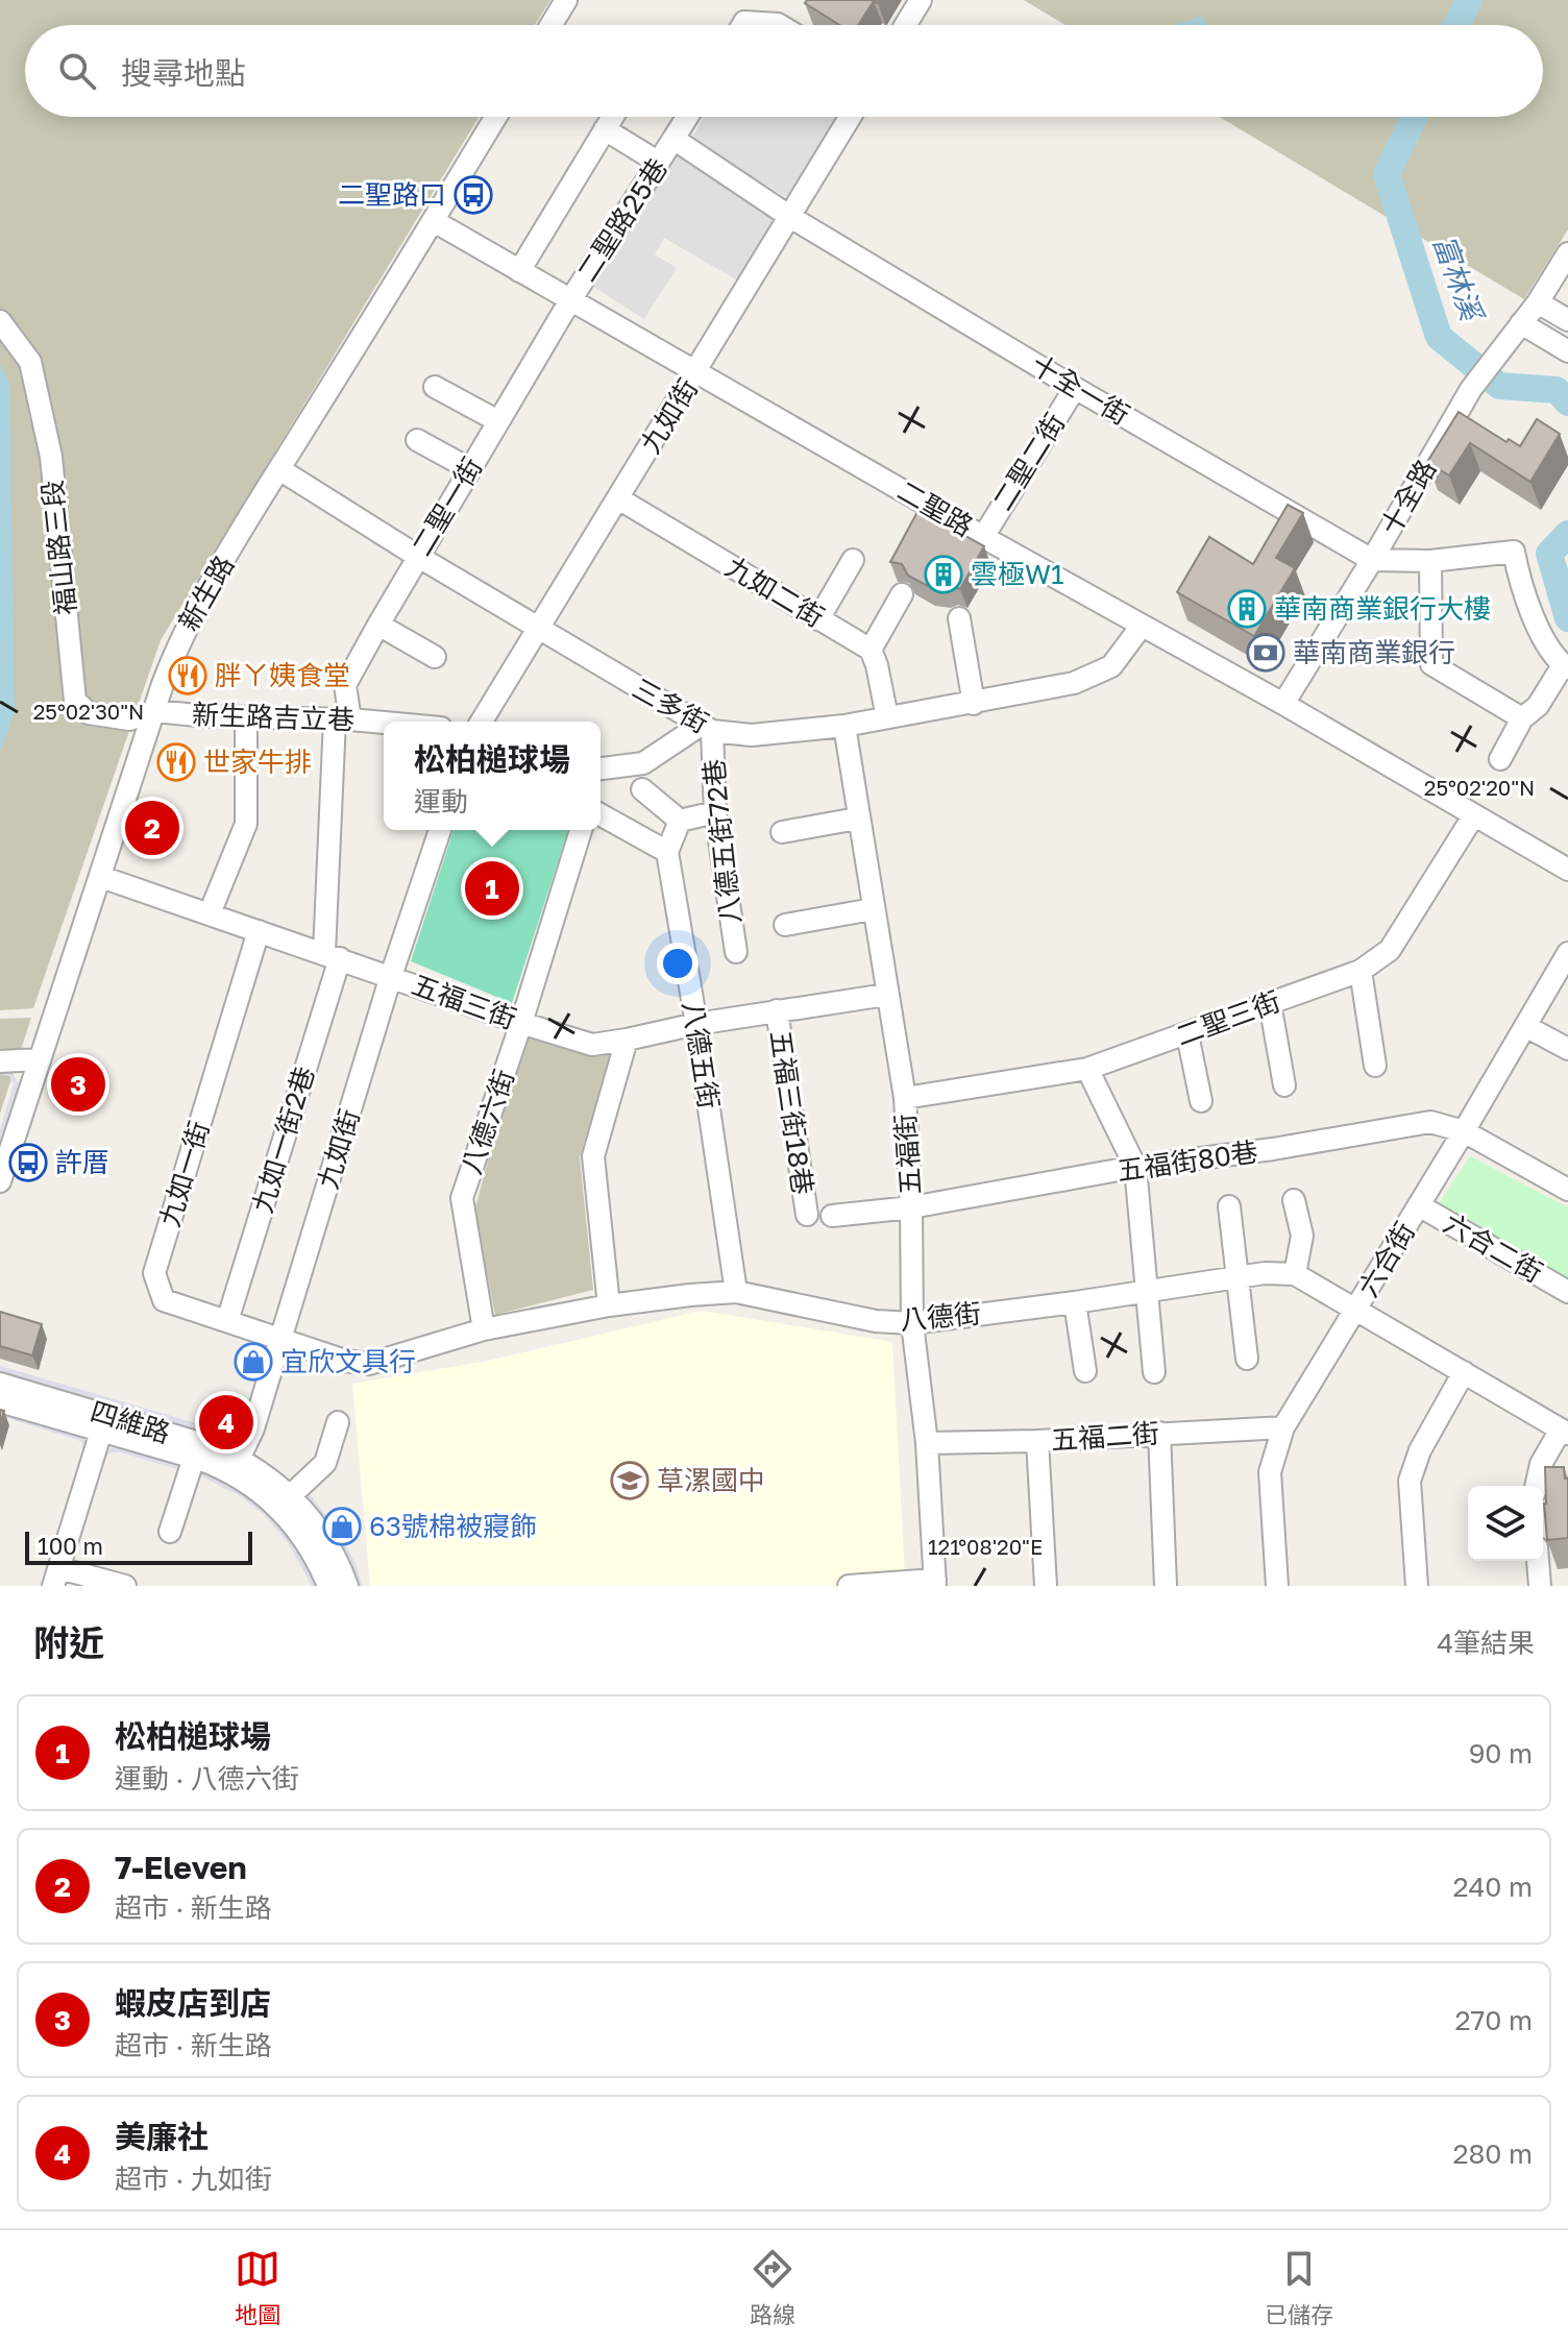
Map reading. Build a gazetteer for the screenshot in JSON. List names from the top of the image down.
{
  "streets": {
    "street": [
      "二聖路25巷",
      "十全一街",
      "九如街",
      "二聖二街",
      "十全路",
      "二聖一街",
      "二聖路",
      "福山路三段",
      "九如二街",
      "新生路",
      "三多街",
      "新生路吉立巷",
      "八德五街72巷",
      "五福三街",
      "二聖三街",
      "八德五街",
      "五福三街18巷",
      "八德六街",
      "九如一街2巷",
      "五福街",
      "五福街80巷",
      "九如一街",
      "六合二街",
      "六合街",
      "八德街",
      "四維路",
      "五福二街"
    ]
  },
  "crossings": [
    ["二聖路25巷", "十全一街"],
    ["二聖路25巷", "二聖一街"],
    ["二聖路25巷", "二聖路"],
    ["十全一街", "九如街"],
    ["十全一街", "二聖二街"],
    ["十全一街", "十全路"],
    ["九如街", "二聖路"],
    ["九如街", "九如二街"],
    ["九如街", "三多街"],
    ["九如街", "五福三街"],
    ["九如街", "九如一街"],
    ["九如街", "八德街"],
    ["九如街", "四維路"],
    ["二聖二街", "二聖路"],
    ["十全路", "二聖路"],
    ["二聖一街", "二聖路"],
    ["二聖一街", "三多街"],
    ["二聖一街", "新生路吉立巷"],
    ["二聖一街", "九如一街2巷"],
    ["二聖路", "新生路"],
    ["二聖路", "三多街"],
    ["二聖路", "二聖三街"],
    ["福山路三段", "新生路"],
    ["福山路三段", "新生路吉立巷"],
    ["新生路", "三多街"],
    ["新生路", "新生路吉立巷"],
    ["新生路", "五福三街"],
    ["三多街", "八德五街72巷"],
    ["三多街", "五福街"],
    ["新生路吉立巷", "九如一街2巷"],
    ["五福三街", "八德五街"],
    ["五福三街", "五福三街18巷"],
    ["五福三街", "八德六街"],
    ["五福三街", "九如一街2巷"],
    ["五福三街", "五福街"],
    ["五福三街", "九如一街"],
    ["二聖三街", "五福街"],
    ["八德五街", "八德街"],
    ["八德六街", "八德街"],
    ["九如一街2巷", "九如一街"],
    ["五福街", "五福街80巷"],
    ["五福街", "八德街"],
    ["五福街", "五福二街"],
    ["五福街80巷", "六合街"],
    ["九如一街", "八德街"],
    ["六合二街", "六合街"],
    ["六合街", "五福二街"]
  ],
  "water": ["富林溪"],
  "places": {
    "bus stop": ["二聖路口", "許厝"],
    "building": ["雲極W1", "華南商業銀行大樓"],
    "bank": ["華南商業銀行"],
    "restaurant": ["胖ㄚ姨食堂", "世家牛排"],
    "shop": ["宜欣文具行", "63號棉被寢飾"],
    "school or university": ["草漯國中"]
  },
  "scale_bar": "100 m",
  "page": {
    "search": "搜尋地點",
    "popup": ["松柏槌球場", "運動"],
    "pins": [
      "2",
      "1",
      "3",
      "4"
    ],
    "scale": "100 m",
    "heading": ["附近", "4筆結果"],
    "list": [
      {
        "mark": "1",
        "name": "松柏槌球場",
        "note": "運動 · 八德六街",
        "value": "90 m"
      },
      {
        "mark": "2",
        "name": "7-Eleven",
        "note": "超市 · 新生路",
        "value": "240 m"
      },
      {
        "mark": "3",
        "name": "蝦皮店到店",
        "note": "超市 · 新生路",
        "value": "270 m"
      },
      {
        "mark": "4",
        "name": "美廉社",
        "note": "超市 · 九如街",
        "value": "280 m"
      }
    ],
    "nav": ["地圖", "路線", "已儲存"]
  },
  "coordinates": ["25°02'30\"N", "25°02'20\"N", "121°08'20\"E"]
}
